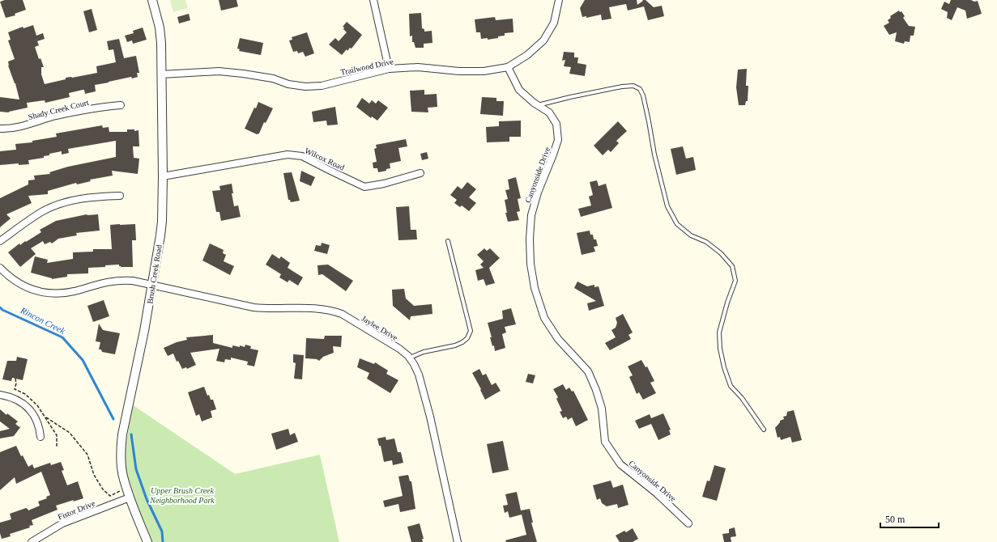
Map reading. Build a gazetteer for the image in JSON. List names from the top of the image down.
{
  "streets": {
    "street": [
      "Trailwood Drive",
      "Shady Creek Court",
      "Wilcox Road",
      "Canyonside Drive",
      "Brush Creek Road",
      "Jaylee Drive",
      "Fistor Drive"
    ]
  },
  "crossings": [
    ["Trailwood Drive", "Canyonside Drive"],
    ["Trailwood Drive", "Brush Creek Road"],
    ["Wilcox Road", "Brush Creek Road"],
    ["Brush Creek Road", "Jaylee Drive"],
    ["Brush Creek Road", "Fistor Drive"]
  ],
  "water": ["Rincon Creek"],
  "parks": ["Upper Brush Creek Neighborhood Park"],
  "scale_bar": "50 m"
}
